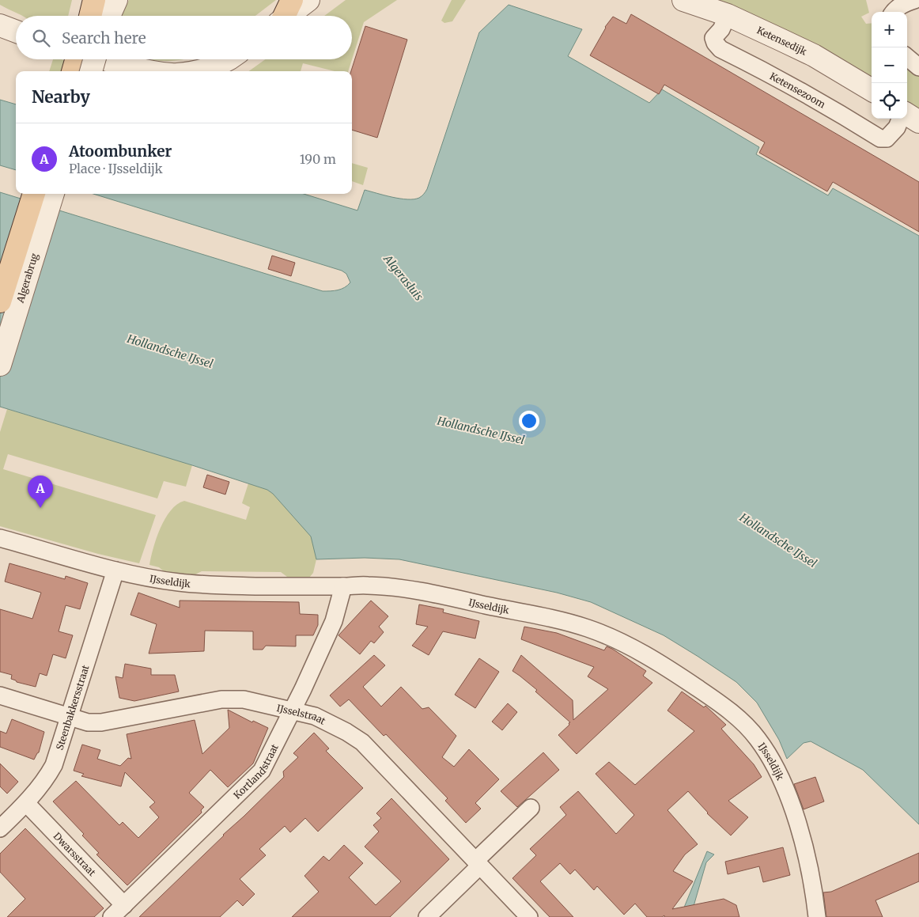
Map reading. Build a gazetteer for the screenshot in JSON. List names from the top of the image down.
{
  "streets": {
    "main road": ["Algerabrug"],
    "street": [
      "Ketensedijk",
      "Ketensezoom",
      "IJsseldijk",
      "Steenbakkersstraat",
      "IJsselstraat",
      "Kortlandstraat",
      "Dwarsstraat"
    ]
  },
  "crossings": [
    ["Ketensedijk", "Ketensezoom"],
    ["IJsseldijk", "Steenbakkersstraat"],
    ["IJsseldijk", "Kortlandstraat"],
    ["Steenbakkersstraat", "IJsselstraat"],
    ["Steenbakkersstraat", "Dwarsstraat"],
    ["IJsselstraat", "Kortlandstraat"],
    ["Kortlandstraat", "Dwarsstraat"]
  ],
  "water": ["Algerasluis", "Hollandsche IJssel"],
  "page": {
    "map_buttons": ["+", "−"],
    "search": "Search here",
    "heading": "Nearby",
    "list": [
      {
        "mark": "A",
        "name": "Atoombunker",
        "note": "Place · IJsseldijk",
        "value": "190 m"
      }
    ],
    "pins": "A"
  }
}
